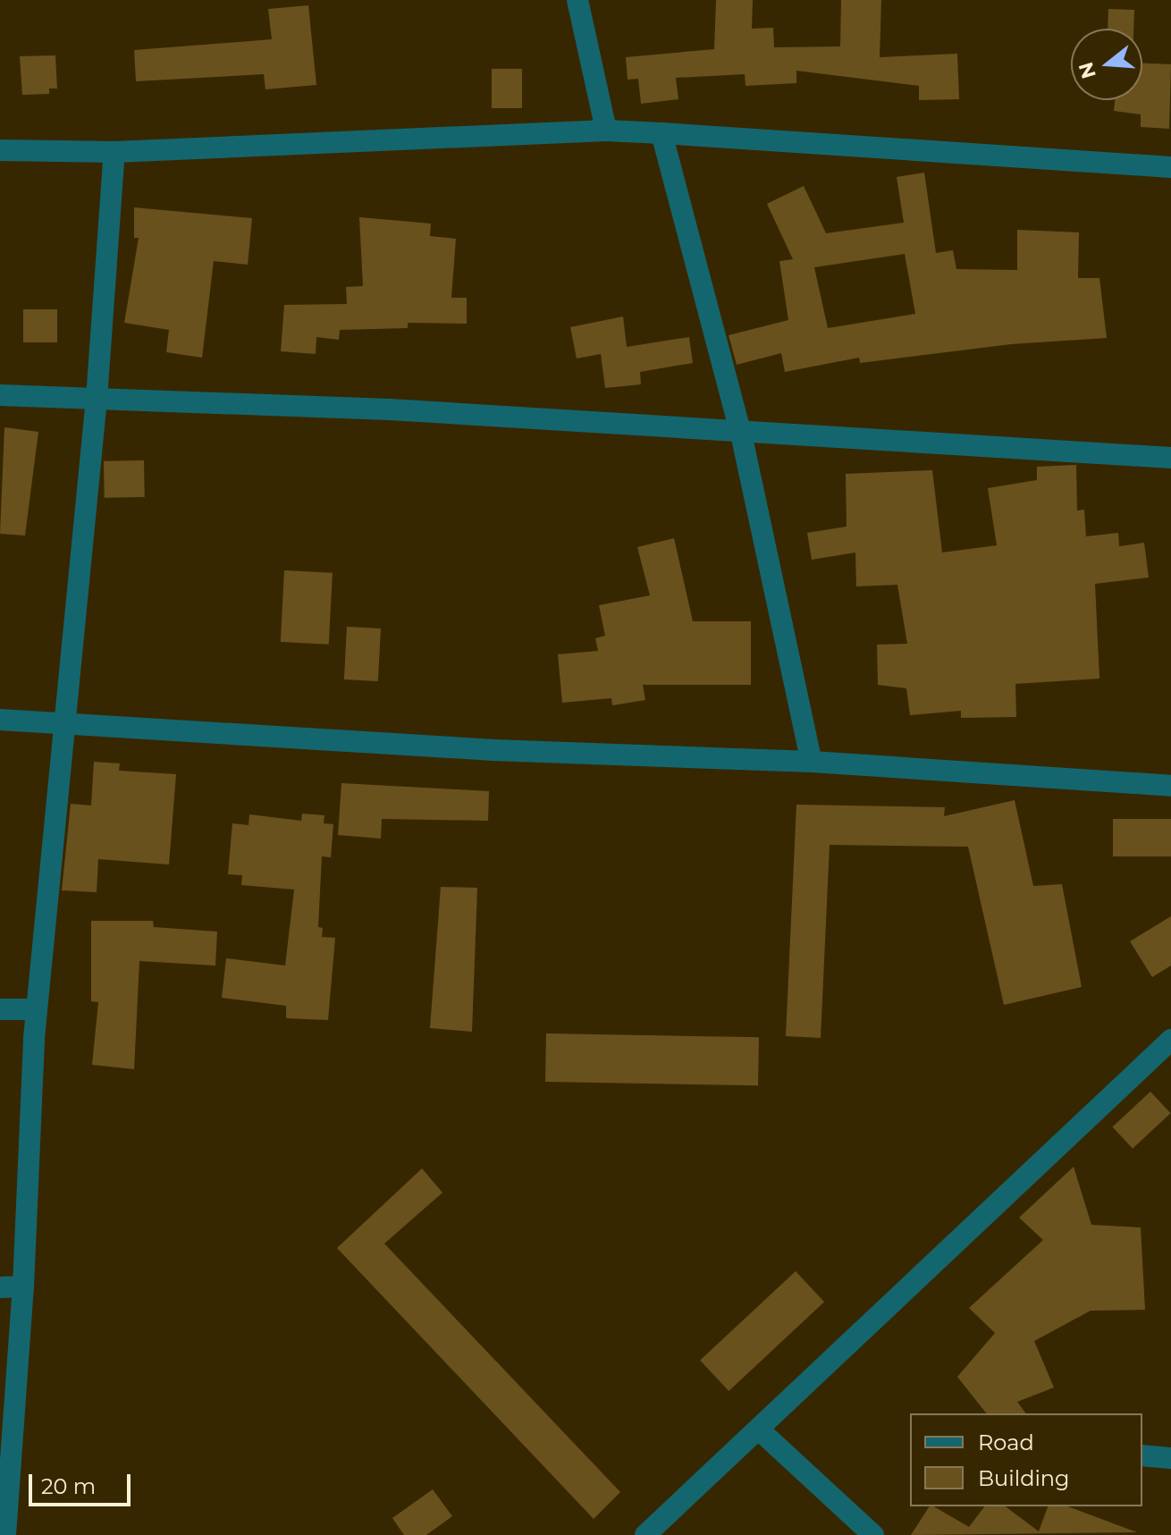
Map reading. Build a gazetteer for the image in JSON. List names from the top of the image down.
{
  "legend": ["Road", "Building"],
  "scale_bar": "20 m",
  "north": "left"
}
